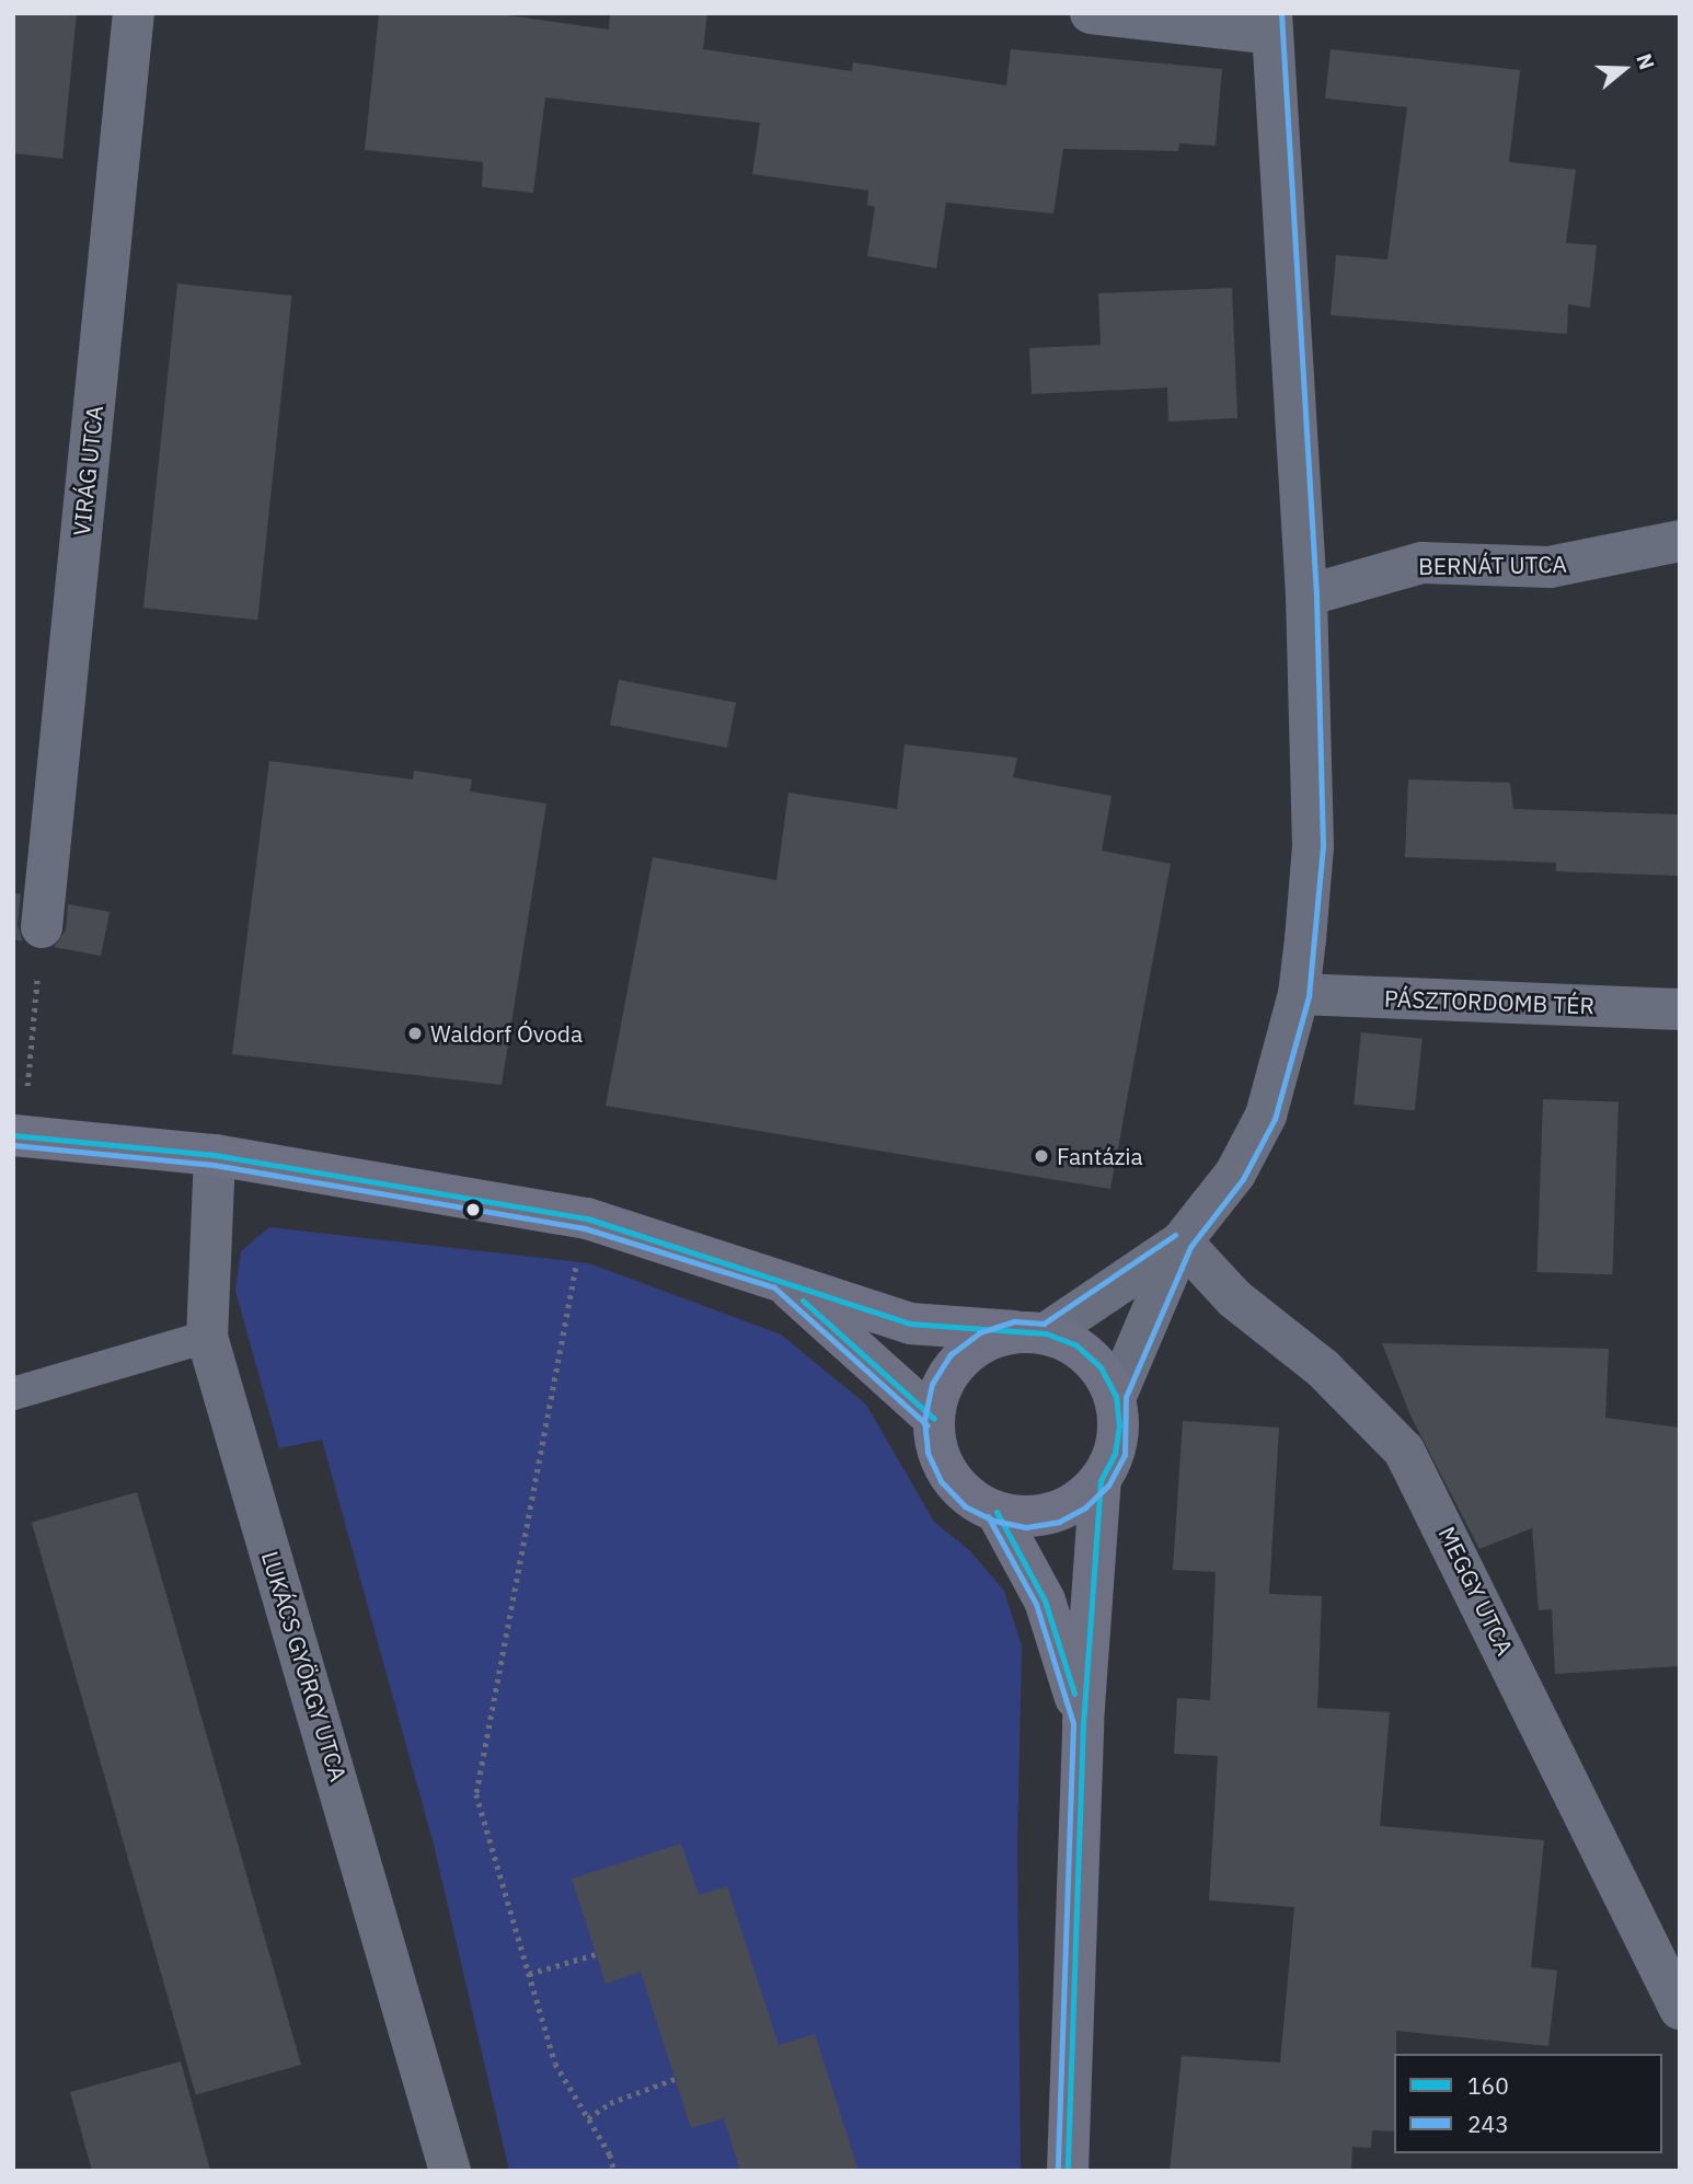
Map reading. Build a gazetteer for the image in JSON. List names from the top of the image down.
{
  "streets": {
    "street": [
      "VIRÁG UTCA",
      "BERNÁT UTCA",
      "PÁSZTORDOMB TÉR",
      "MEGGY UTCA",
      "LUKÁCS GYÖRGY UTCA"
    ]
  },
  "places": ["Waldorf Óvoda", "Fantázia"],
  "lines": ["transit line 243", "transit line 160"],
  "legend": ["160", "243"],
  "north": "right"
}
